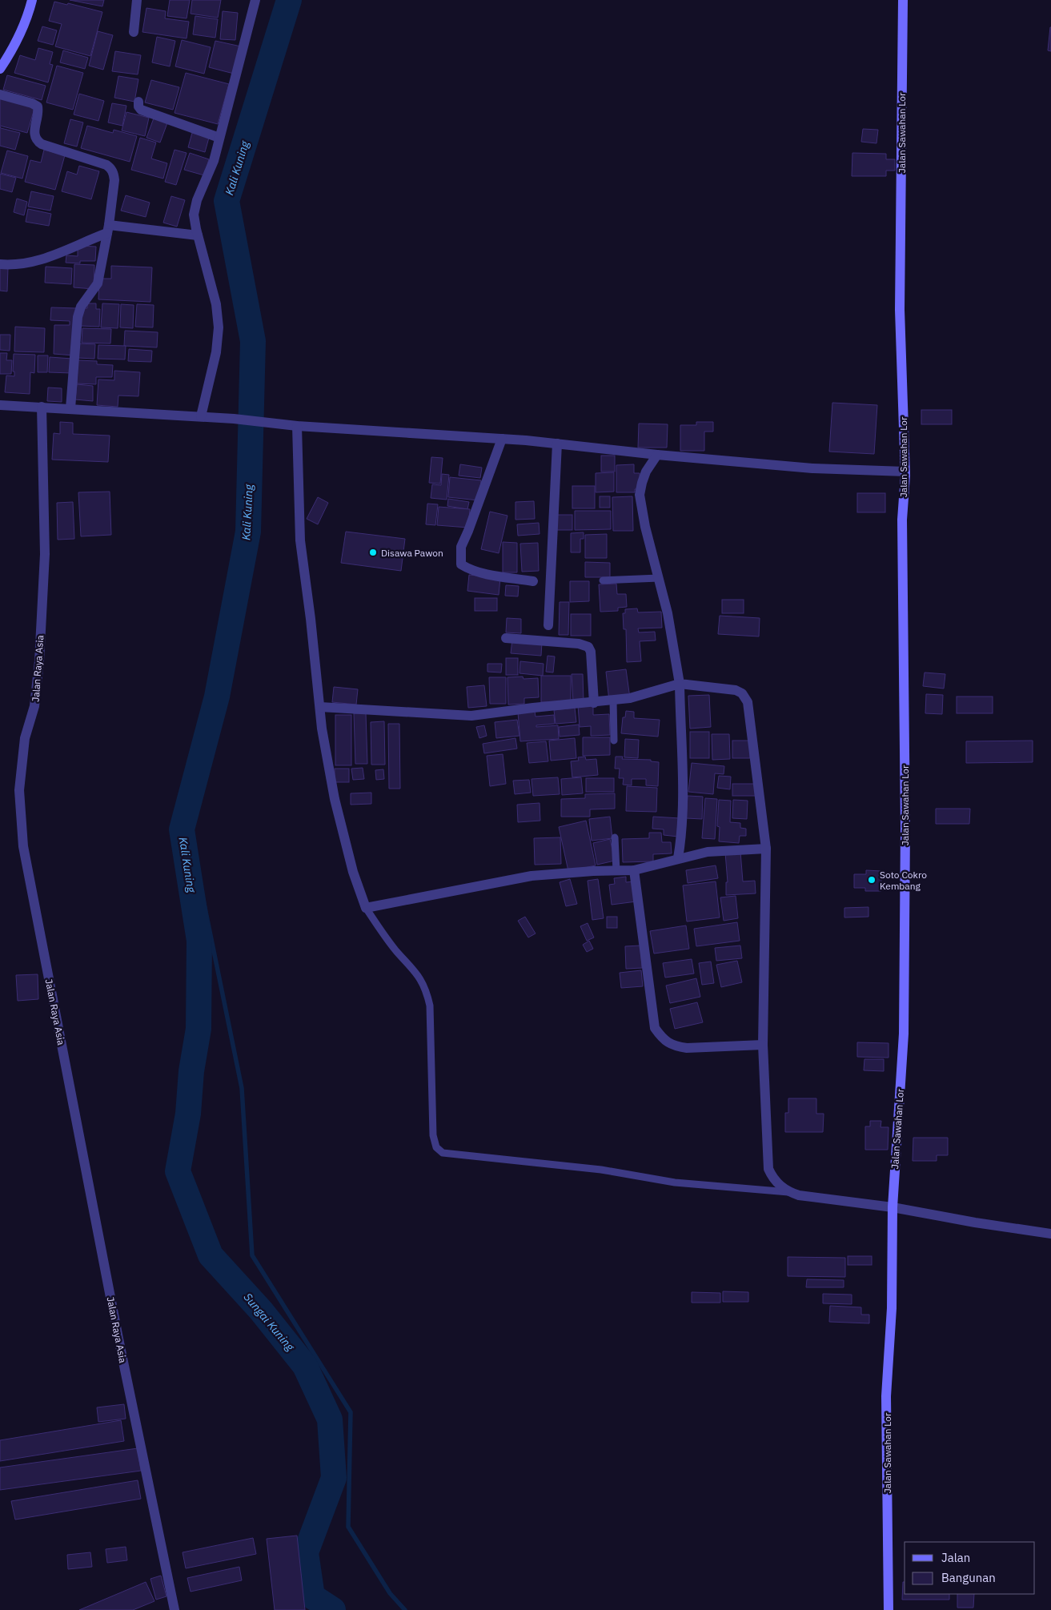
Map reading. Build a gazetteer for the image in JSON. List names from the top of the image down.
{
  "streets": {
    "main road": ["Jalan Sawahan Lor"],
    "street": ["Jalan Raya Asia"]
  },
  "water": ["Kali Kuning", "Sungai Kuning"],
  "places": ["Disawa Pawon", "Soto Cokro Kembang"],
  "legend": ["Jalan", "Bangunan"]
}
